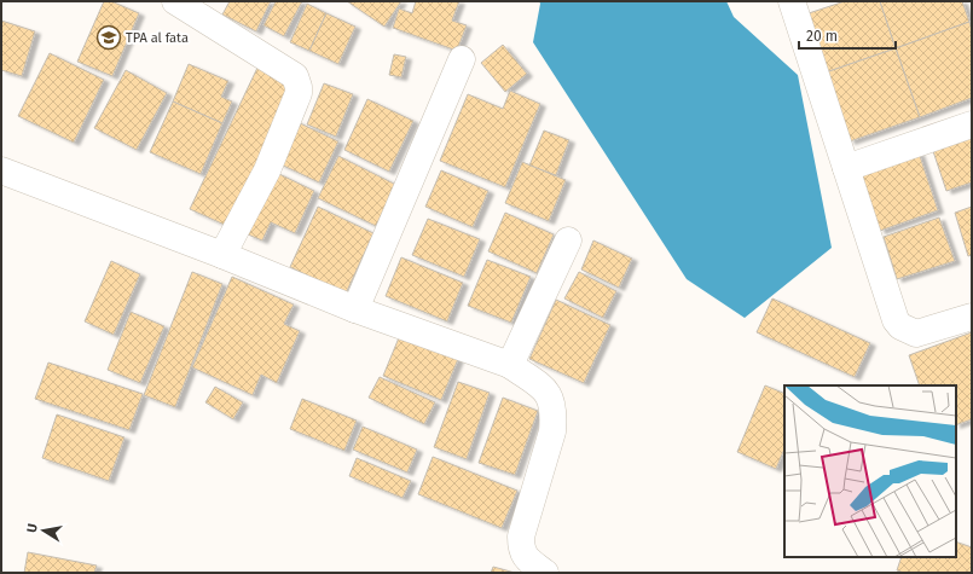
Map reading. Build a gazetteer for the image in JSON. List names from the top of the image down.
{
  "places": {
    "school or university": ["TPA al fata"]
  },
  "scale_bar": "20 m",
  "north": "left"
}
